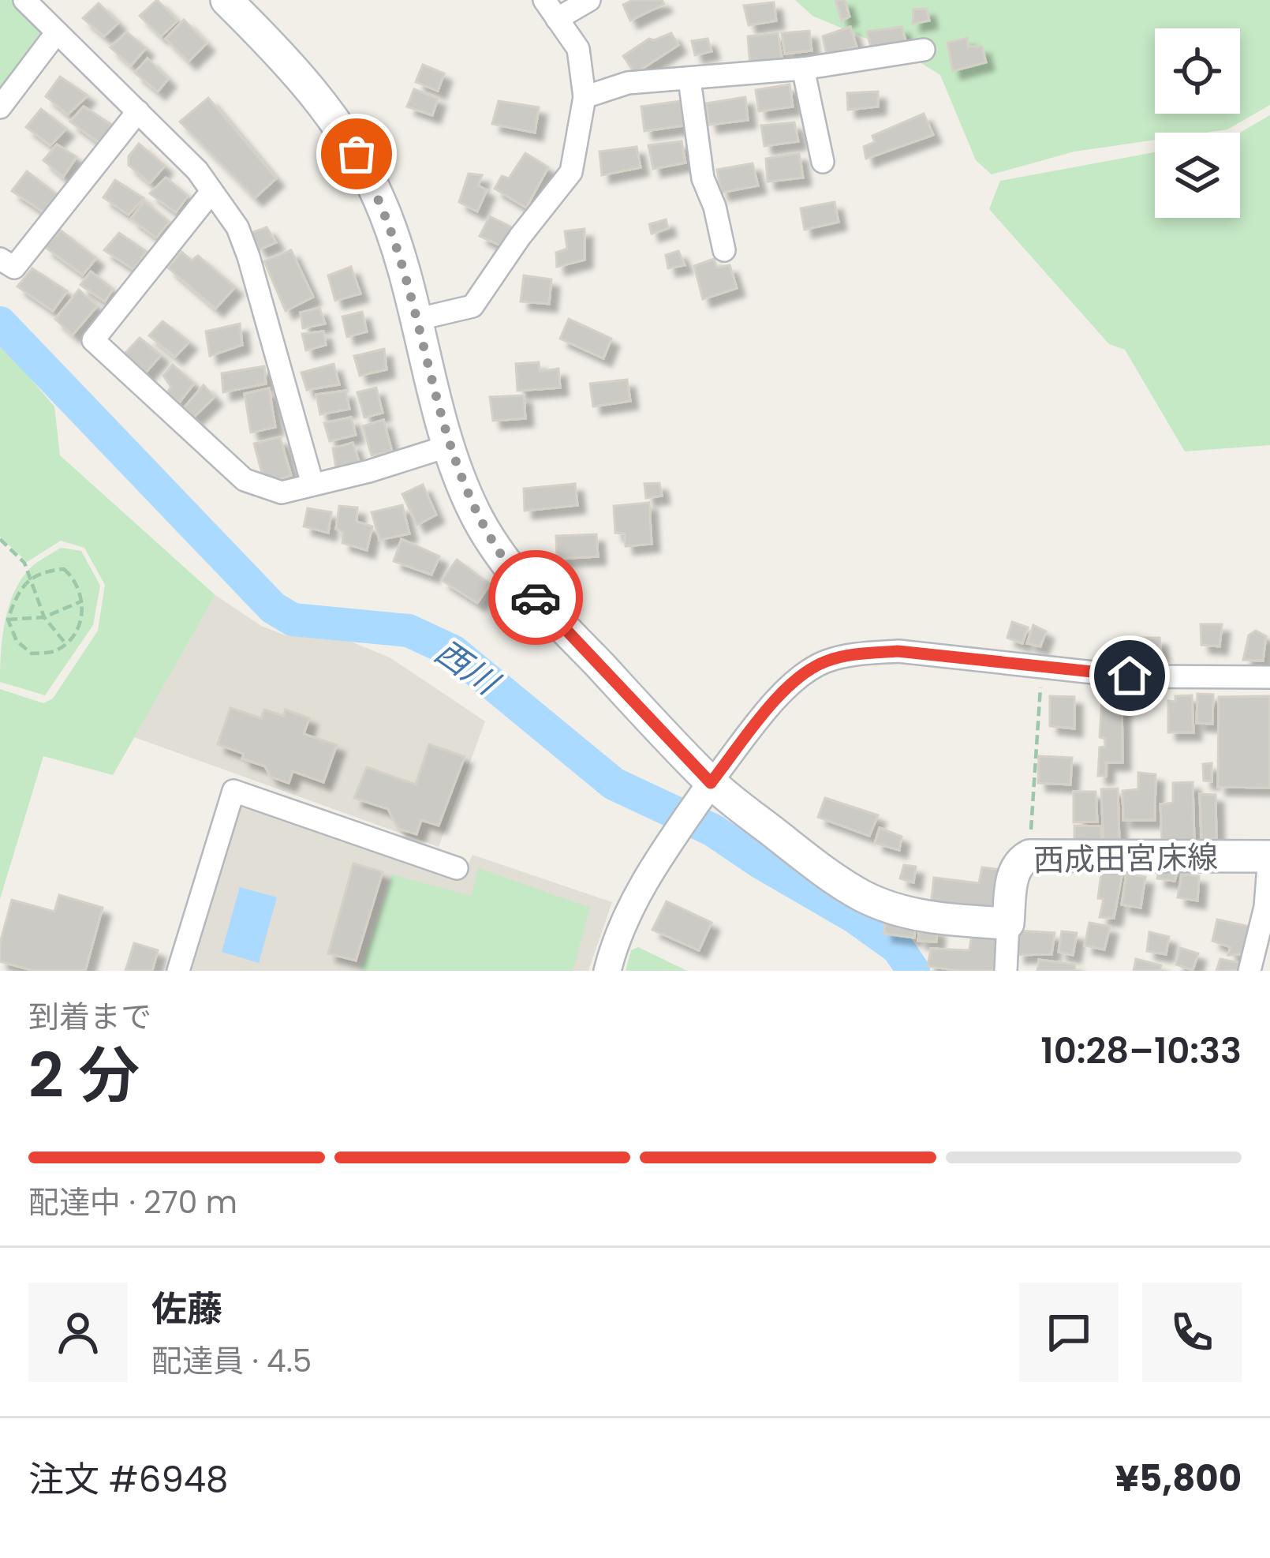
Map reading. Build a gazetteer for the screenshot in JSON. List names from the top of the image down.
{
  "streets": {
    "main road": ["西成田宮床線"]
  },
  "water": ["西川"],
  "page": {
    "heading": ["2 分", "到着まで", "10:28–10:33"],
    "panel": [
      "佐藤",
      "配達員 · 4.5",
      "注文 #6948",
      "¥5,800"
    ],
    "bar": "配達中 · 270 m"
  }
}
